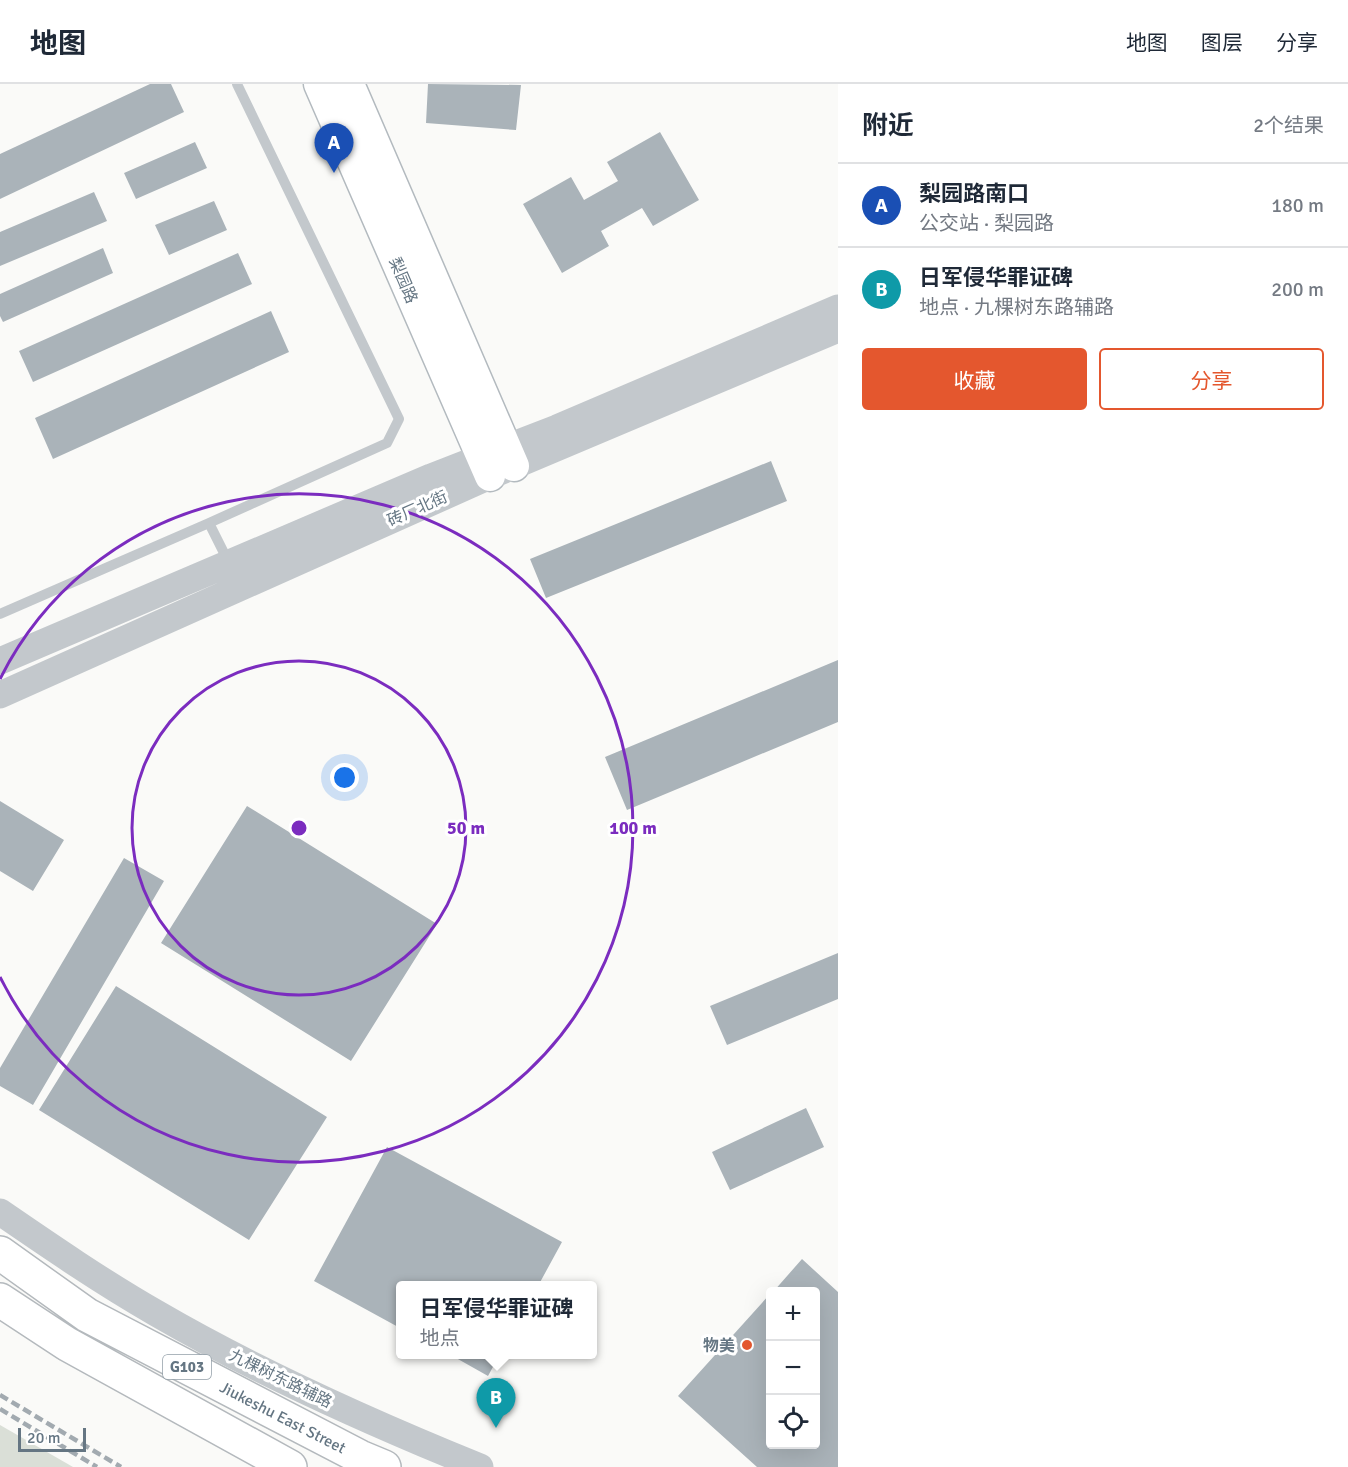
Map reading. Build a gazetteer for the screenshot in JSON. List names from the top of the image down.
{
  "streets": {
    "highway": ["G103", "Jiukeshu East Street"],
    "main road": ["梨园路"],
    "street": ["砖厂北街", "九棵树东路辅路"]
  },
  "crossings": [
    ["梨园路", "砖厂北街"]
  ],
  "places": ["物美"],
  "scale_bar": "20 m",
  "page": {
    "header": "地图",
    "nav": ["地图", "图层", "分享"],
    "heading": ["附近", "2个结果"],
    "pins": ["A", "B"],
    "list": [
      {
        "mark": "A",
        "name": "梨园路南口",
        "note": "公交站 · 梨园路",
        "value": "180 m"
      },
      {
        "mark": "B",
        "name": "日军侵华罪证碑",
        "note": "地点 · 九棵树东路辅路",
        "value": "200 m"
      }
    ],
    "buttons": ["收藏", "分享"],
    "popup": ["日军侵华罪证碑", "地点"],
    "map_buttons": ["+", "−"],
    "scale": "20 m"
  },
  "rings": ["50 m", "100 m"]
}
